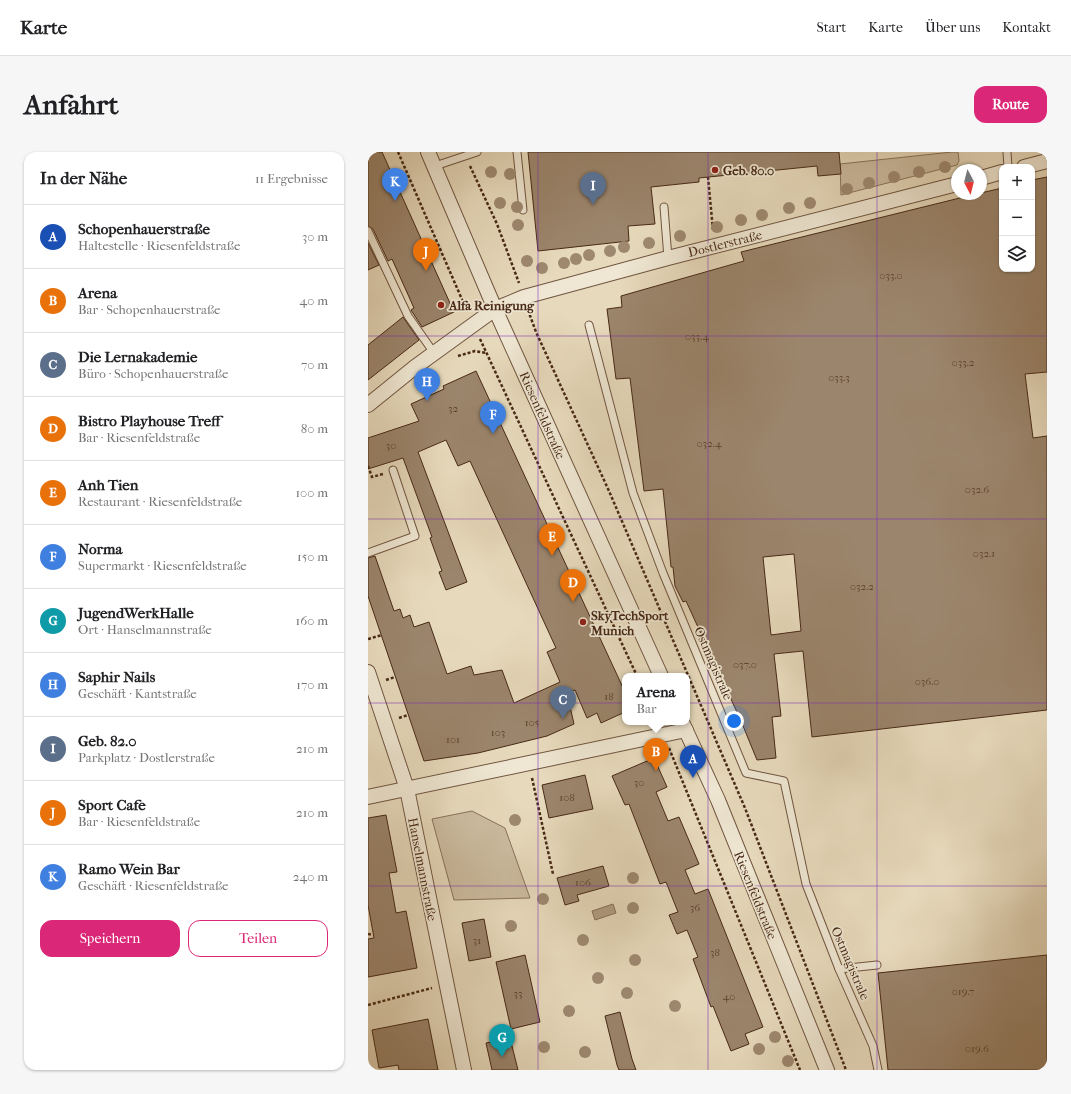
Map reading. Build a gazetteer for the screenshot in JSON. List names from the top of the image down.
{
  "streets": {
    "street": ["Dostlerstraße", "Riesenfeldstraße", "Hanselmannstraße"],
    "lane": ["Ostmagistrale"]
  },
  "crossings": [
    ["Dostlerstraße", "Riesenfeldstraße"]
  ],
  "places": ["Geb. 80.0", "Alfa Reinigung", "SkyTechSport Munich"],
  "house_numbers": [
    "033.0",
    "033.4",
    "033.2",
    "033.3",
    "32",
    "032.4",
    "30",
    "032.6",
    "032.1",
    "032.2",
    "037.0",
    "036.0",
    "18",
    "105",
    "103",
    "101",
    "30",
    "108",
    "106",
    "36",
    "31",
    "38",
    "019.7",
    "33",
    "40",
    "019.6"
  ],
  "north": "bottom",
  "page": {
    "header": "Karte",
    "nav": [
      "Start",
      "Karte",
      "Über uns",
      "Kontakt"
    ],
    "buttons": [
      "Route",
      ["Speichern", "Teilen"]
    ],
    "title": "Anfahrt",
    "heading": ["In der Nähe", "11 Ergebnisse"],
    "map_buttons": ["+", "−"],
    "pins": [
      "K",
      "I",
      "J",
      "H",
      "F",
      "E",
      "D",
      "C",
      "B",
      "A",
      "G"
    ],
    "list": [
      {
        "mark": "A",
        "name": "Schopenhauerstraße",
        "note": "Haltestelle · Riesenfeldstraße",
        "value": "30 m"
      },
      {
        "mark": "B",
        "name": "Arena",
        "note": "Bar · Schopenhauerstraße",
        "value": "40 m"
      },
      {
        "mark": "C",
        "name": "Die Lernakademie",
        "note": "Büro · Schopenhauerstraße",
        "value": "70 m"
      },
      {
        "mark": "D",
        "name": "Bistro Playhouse Treff",
        "note": "Bar · Riesenfeldstraße",
        "value": "80 m"
      },
      {
        "mark": "E",
        "name": "Anh Tien",
        "note": "Restaurant · Riesenfeldstraße",
        "value": "100 m"
      },
      {
        "mark": "F",
        "name": "Norma",
        "note": "Supermarkt · Riesenfeldstraße",
        "value": "150 m"
      },
      {
        "mark": "G",
        "name": "JugendWerkHalle",
        "note": "Ort · Hanselmannstraße",
        "value": "160 m"
      },
      {
        "mark": "H",
        "name": "Saphir Nails",
        "note": "Geschäft · Kantstraße",
        "value": "170 m"
      },
      {
        "mark": "I",
        "name": "Geb. 82.0",
        "note": "Parkplatz · Dostlerstraße",
        "value": "210 m"
      },
      {
        "mark": "J",
        "name": "Sport Cafe",
        "note": "Bar · Riesenfeldstraße",
        "value": "210 m"
      },
      {
        "mark": "K",
        "name": "Ramo Wein Bar",
        "note": "Geschäft · Riesenfeldstraße",
        "value": "240 m"
      }
    ],
    "popup": ["Arena", "Bar"]
  }
}
